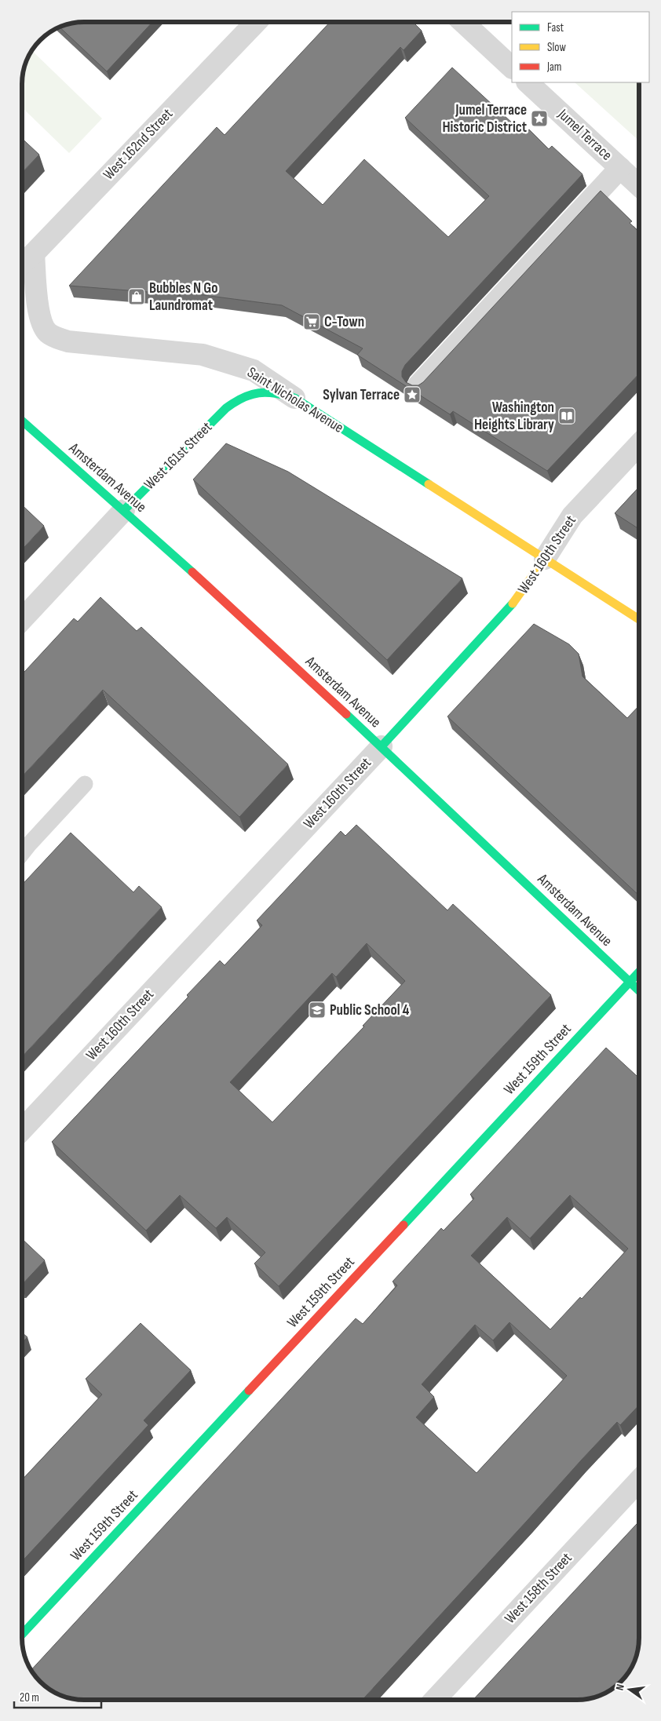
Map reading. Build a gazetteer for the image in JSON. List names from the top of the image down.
{
  "streets": {
    "main road": [
      "Saint Nicholas Avenue",
      "West 161st Street",
      "Amsterdam Avenue",
      "West 160th Street",
      "West 159th Street"
    ],
    "street": ["Jumel Terrace", "West 162nd Street", "West 158th Street"]
  },
  "crossings": [
    ["West 162nd Street", "Saint Nicholas Avenue"],
    ["Saint Nicholas Avenue", "West 161st Street"],
    ["Saint Nicholas Avenue", "West 160th Street"],
    ["West 161st Street", "Amsterdam Avenue"],
    ["Amsterdam Avenue", "West 160th Street"],
    ["Amsterdam Avenue", "West 159th Street"]
  ],
  "places": {
    "place": ["Jumel Terrace Historic District", "Sylvan Terrace"],
    "shop": ["Bubbles N Go Laundromat"],
    "supermarket": ["C-Town"],
    "library": ["Washington Heights Library"],
    "school or university": ["Public School 4"]
  },
  "legend": ["Fast", "Slow", "Jam"],
  "scale_bar": "20 m",
  "north": "left"
}
